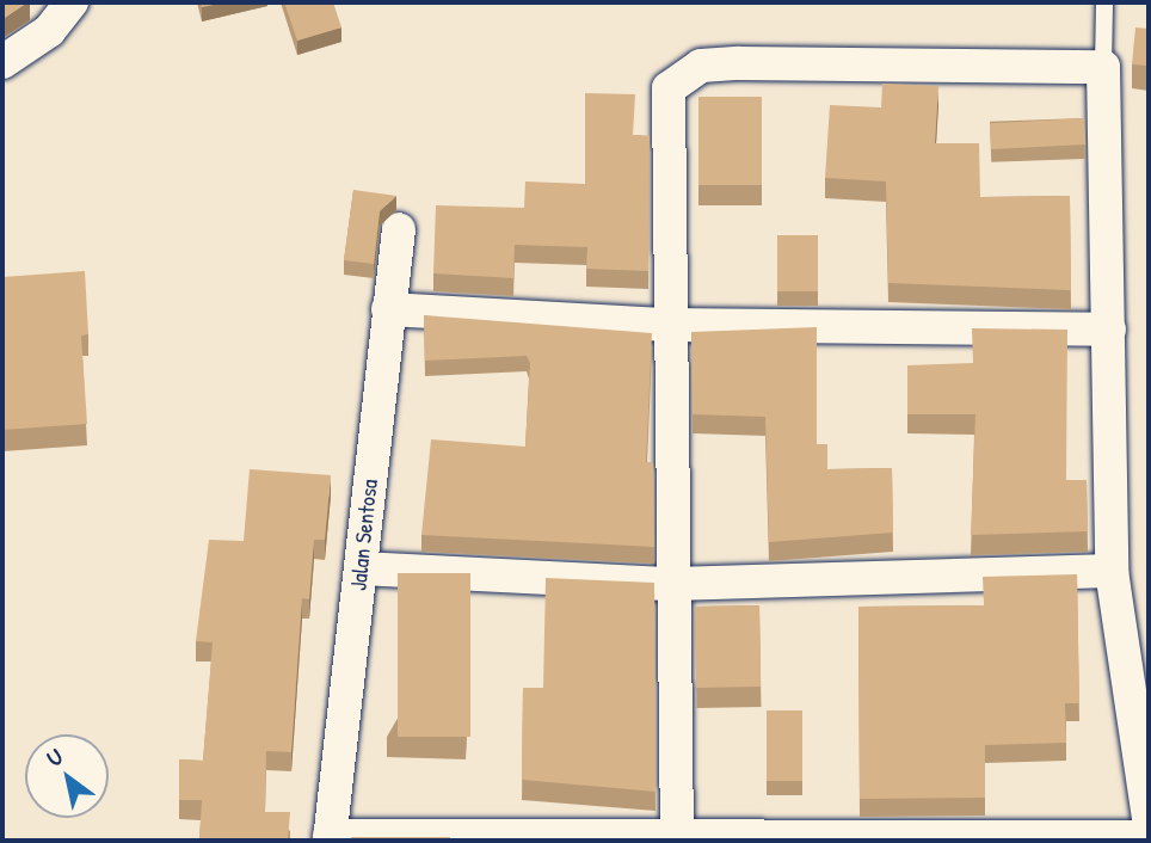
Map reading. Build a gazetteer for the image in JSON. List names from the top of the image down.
{
  "streets": {
    "street": ["Jalan Sentosa"]
  },
  "north": "top left"
}
